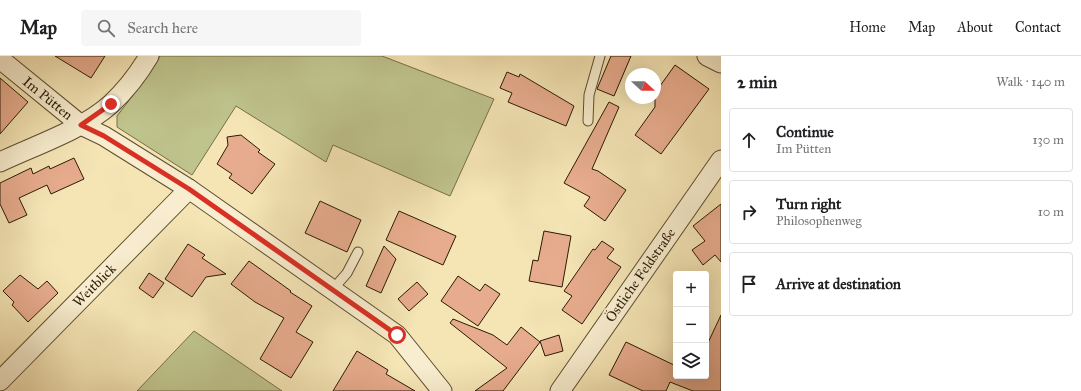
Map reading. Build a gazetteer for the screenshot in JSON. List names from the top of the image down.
{
  "streets": {
    "street": ["Im Pütten", "Östliche Feldstraße", "Weitblick"]
  },
  "crossings": [
    ["Im Pütten", "Weitblick"]
  ],
  "north": "right",
  "page": {
    "header": "Map",
    "search": "Search here",
    "nav": [
      "Home",
      "Map",
      "About",
      "Contact"
    ],
    "heading": ["2 min", "Walk · 140 m"],
    "list": [
      ["Continue", "Im Pütten", "130 m"],
      ["Turn right", "Philosophenweg", "10 m"],
      "Arrive at destination"
    ],
    "map_buttons": ["+", "−"]
  }
}
